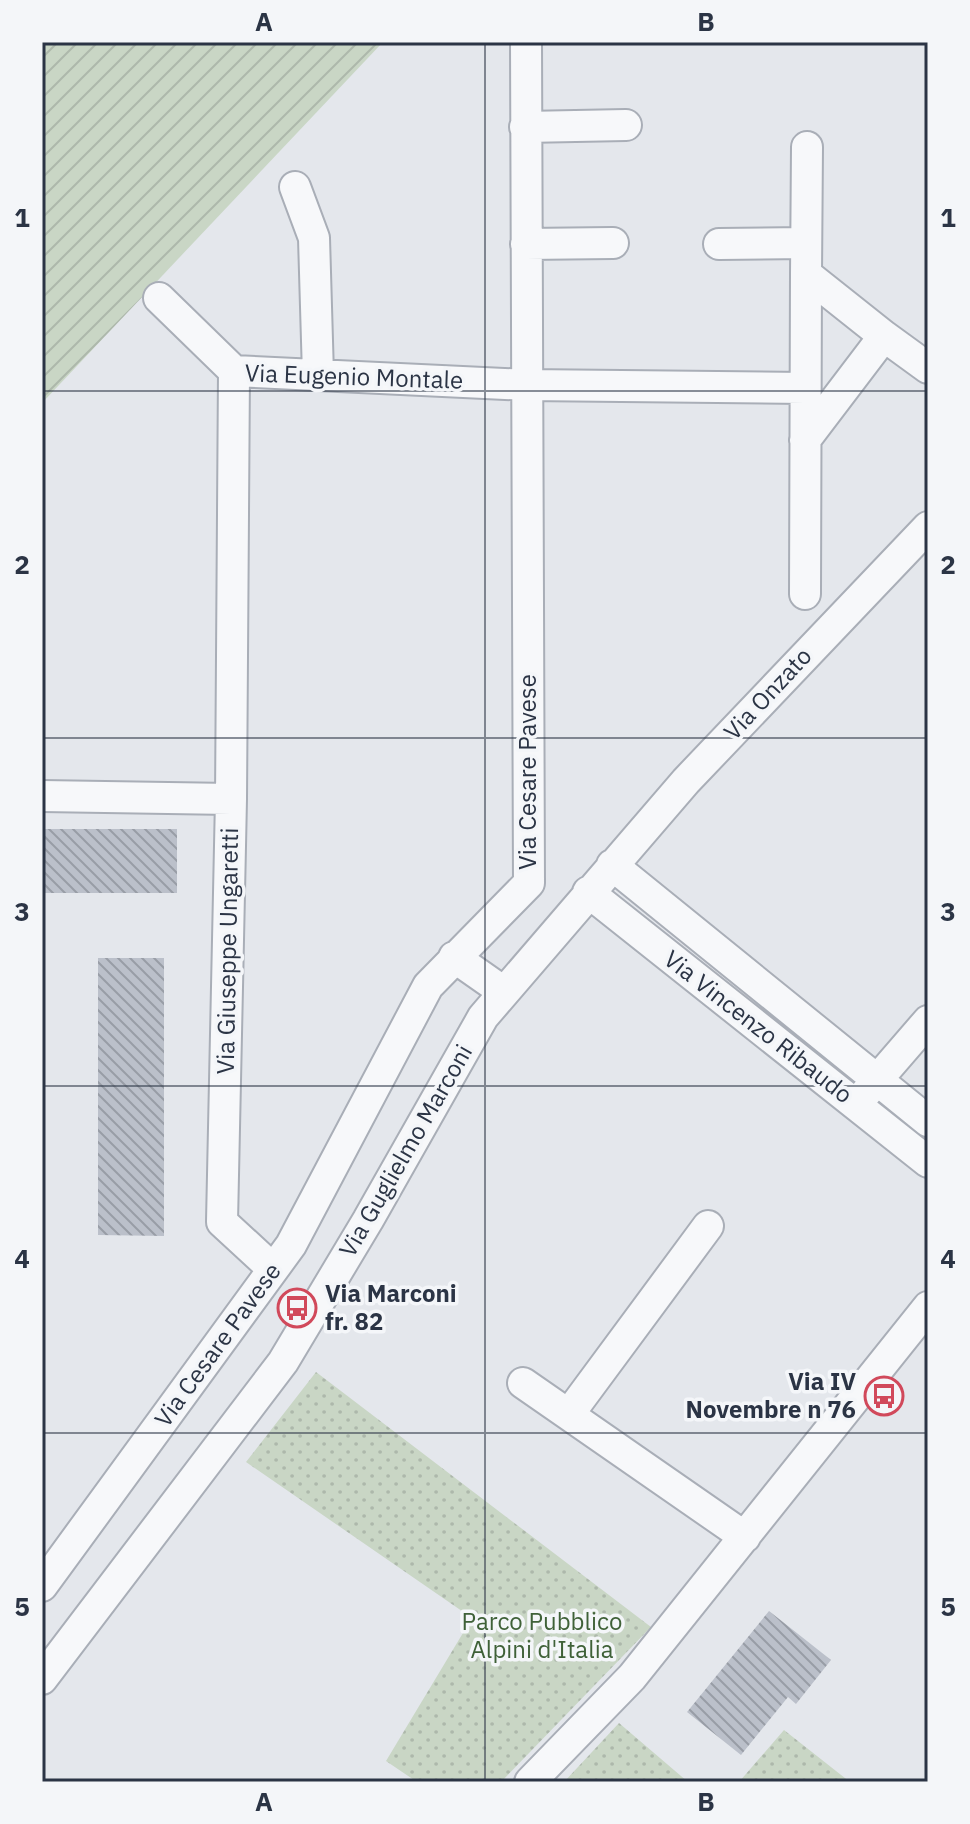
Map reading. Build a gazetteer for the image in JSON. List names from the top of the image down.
{
  "streets": {
    "street": [
      "Via Eugenio Montale",
      "Via Onzato",
      "Via Cesare Pavese",
      "Via Giuseppe Ungaretti",
      "Via Vincenzo Ribaudo",
      "Via Guglielmo Marconi"
    ]
  },
  "crossings": [
    ["Via Eugenio Montale", "Via Cesare Pavese"],
    ["Via Eugenio Montale", "Via Giuseppe Ungaretti"],
    ["Via Onzato", "Via Vincenzo Ribaudo"],
    ["Via Onzato", "Via Guglielmo Marconi"],
    ["Via Cesare Pavese", "Via Giuseppe Ungaretti"],
    ["Via Vincenzo Ribaudo", "Via Guglielmo Marconi"]
  ],
  "parks": ["Parco Pubblico Alpini d'Italia"],
  "places": {
    "bus stop": ["Via Marconi fr. 82", "Via IV Novembre n 76"]
  },
  "grid": {
    "columns": ["A", "B"],
    "rows": [
      "1",
      "2",
      "3",
      "4",
      "5"
    ]
  }
}
